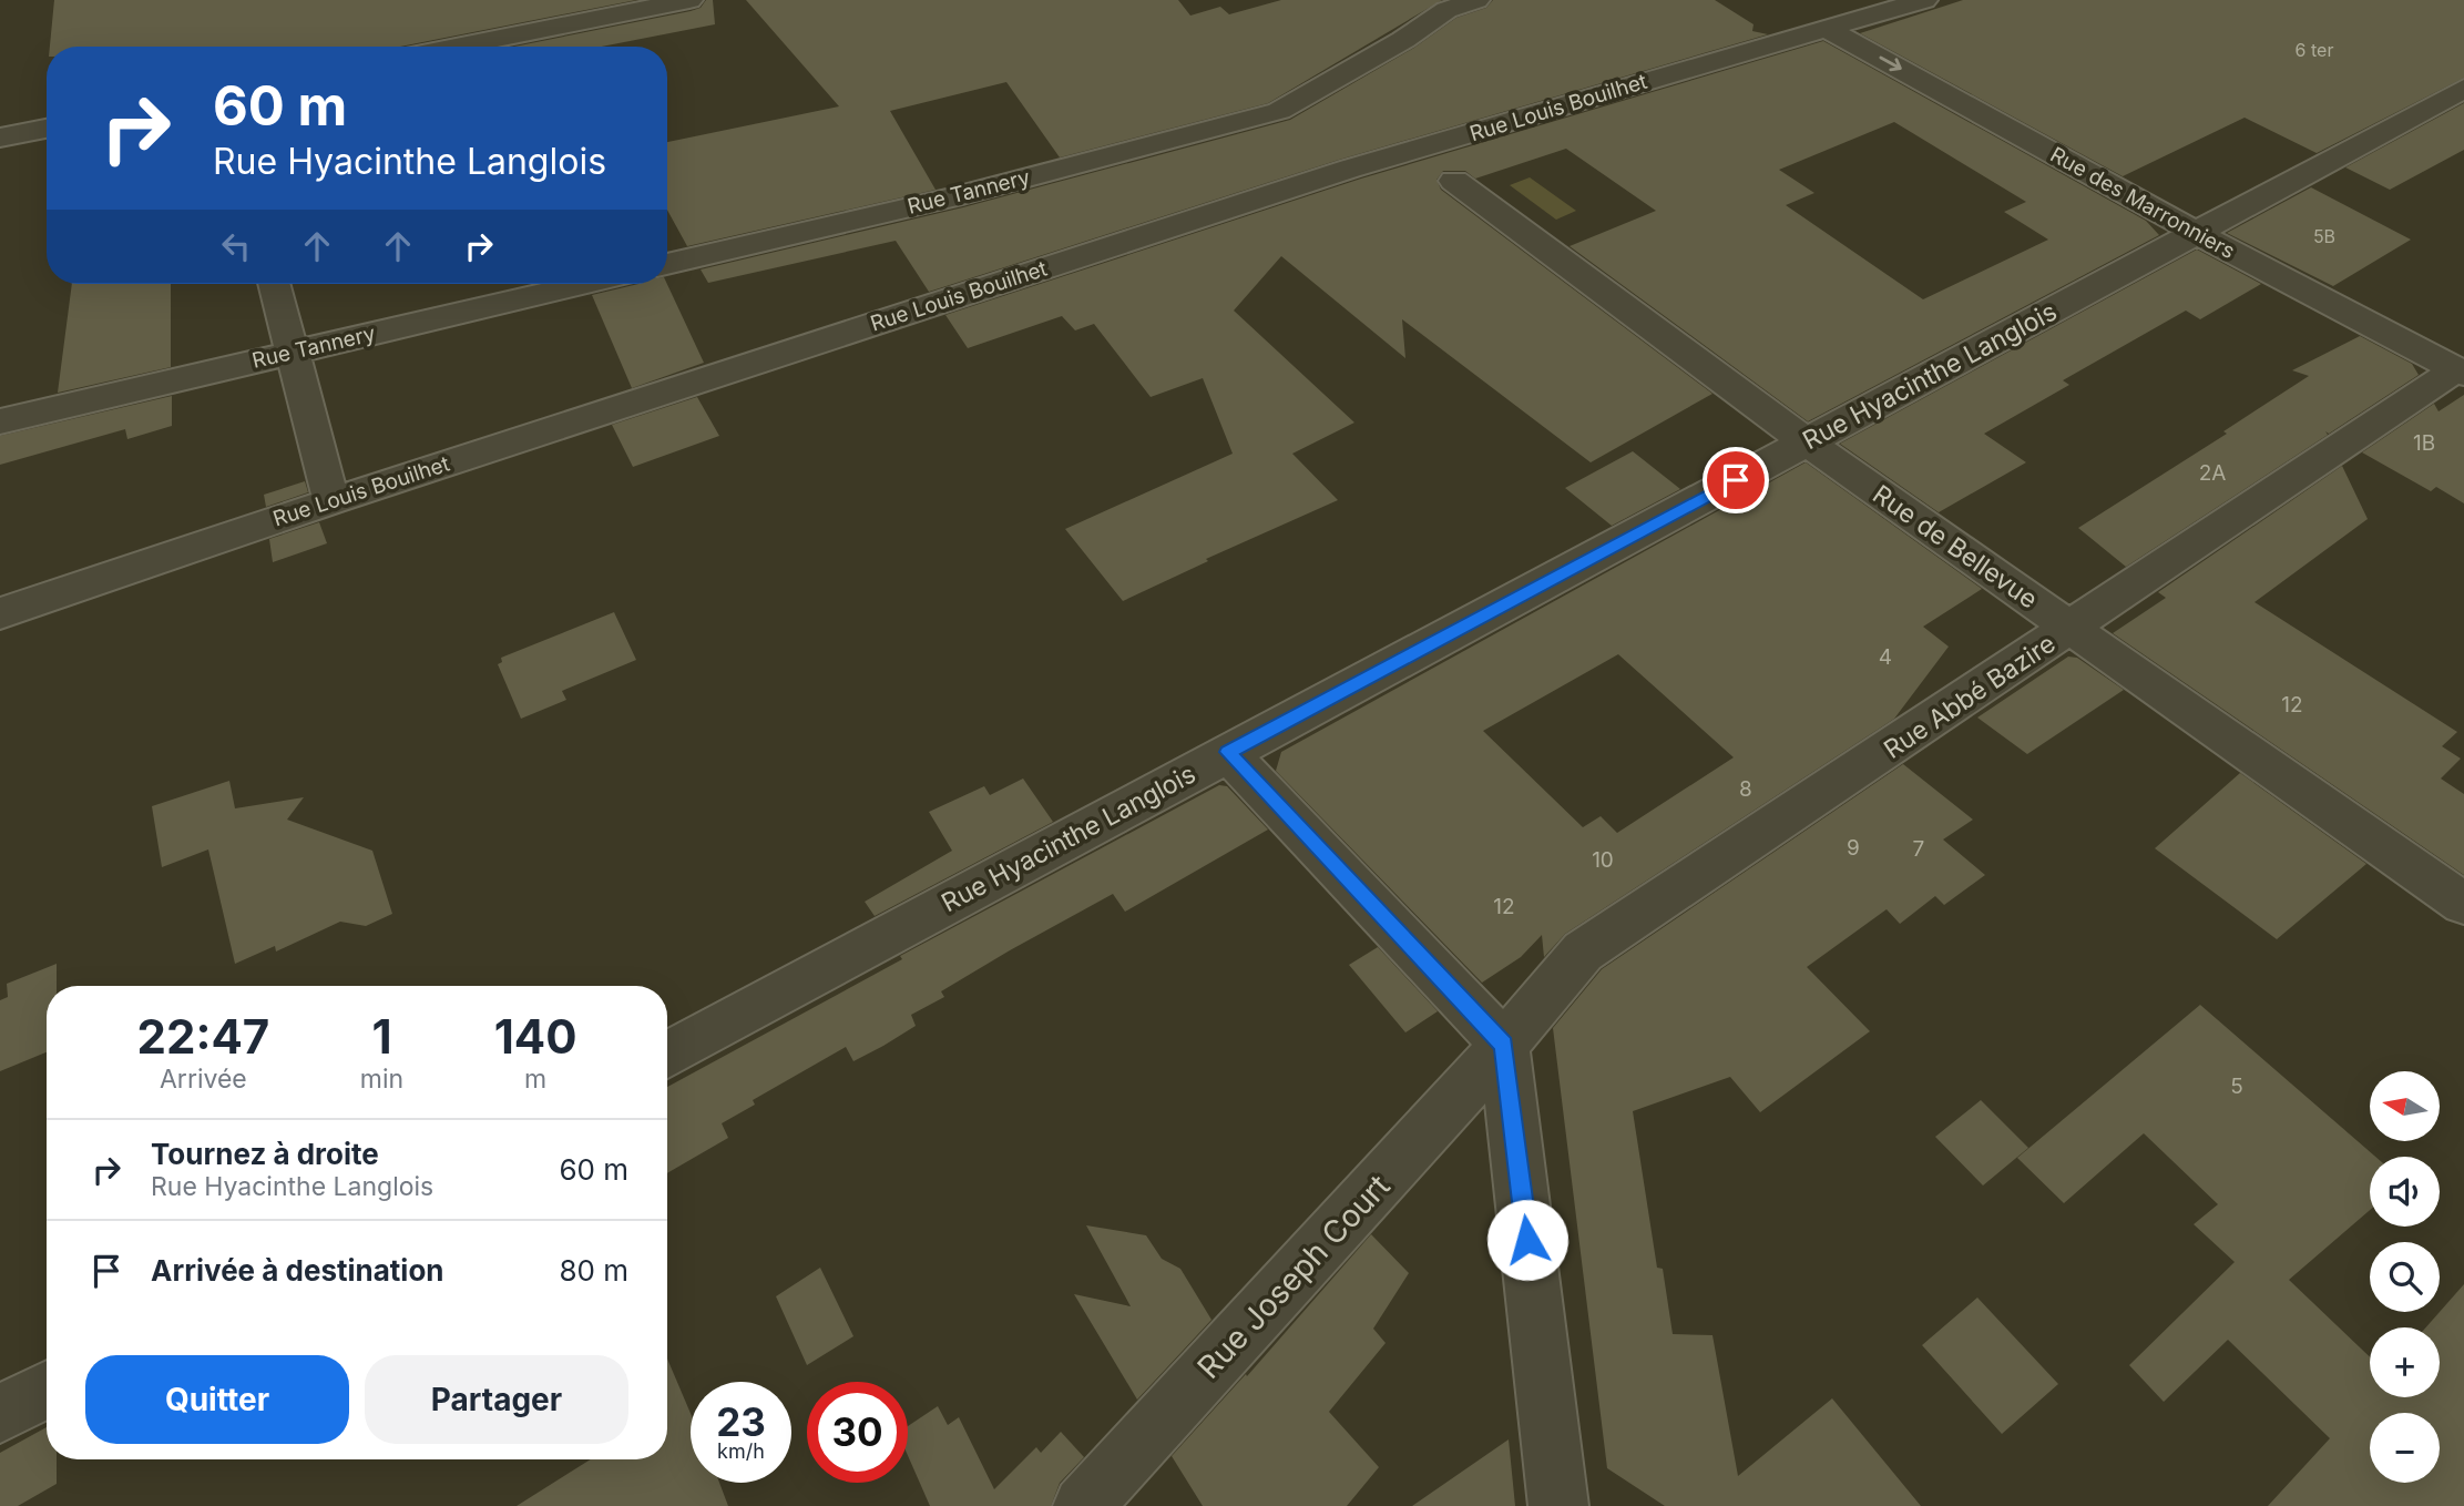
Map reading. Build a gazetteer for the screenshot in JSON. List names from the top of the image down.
{
  "streets": {
    "street": [
      "Rue Louis Bouilhet",
      "Rue Tannery",
      "Rue des Marronniers",
      "Rue Hyacinthe Langlois",
      "Rue de Bellevue",
      "Rue Abbé Bazire",
      "Rue Joseph Court"
    ]
  },
  "crossings": [
    ["Rue Louis Bouilhet", "Rue des Marronniers"],
    ["Rue des Marronniers", "Rue Hyacinthe Langlois"],
    ["Rue des Marronniers", "Rue Abbé Bazire"],
    ["Rue Hyacinthe Langlois", "Rue de Bellevue"],
    ["Rue de Bellevue", "Rue Abbé Bazire"],
    ["Rue Abbé Bazire", "Rue Joseph Court"]
  ],
  "one_way": ["Rue des Marronniers"],
  "house_numbers": [
    "6 ter",
    "5B",
    "1B",
    "2A",
    "4",
    "12",
    "8",
    "9",
    "7",
    "10",
    "12",
    "5"
  ],
  "north": "left",
  "page": {
    "turn": ["60 m", "Rue Hyacinthe Langlois"],
    "eta": [
      "22:47",
      "Arrivée",
      "1",
      "min",
      "140",
      "m"
    ],
    "map_buttons": ["+", "−"],
    "list": [
      {
        "name": "Tournez à droite",
        "note": "Rue Hyacinthe Langlois",
        "value": "60 m"
      },
      {
        "name": "Arrivée à destination",
        "value": "80 m"
      }
    ],
    "buttons": ["Quitter", "Partager"],
    "speed": "23 km/h",
    "limit": "30"
  }
}
